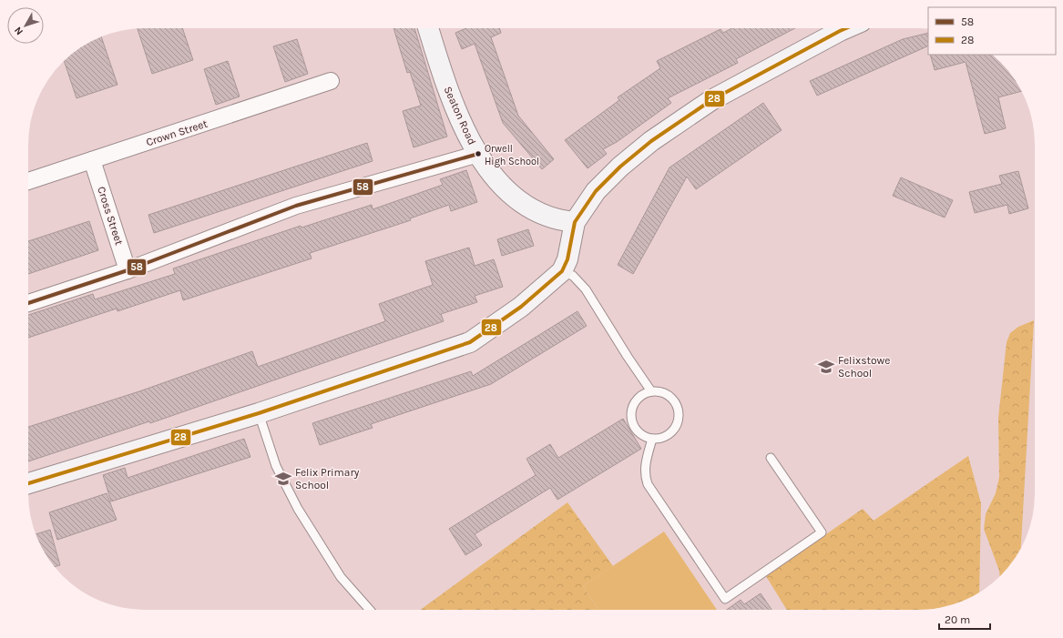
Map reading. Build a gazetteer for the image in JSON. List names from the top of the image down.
{
  "streets": {
    "street": ["Seaton Road", "Crown Street", "Cross Street"]
  },
  "crossings": [
    ["Crown Street", "Cross Street"]
  ],
  "places": {
    "other": ["Orwell High School"],
    "school or university": ["Felixstowe School", "Felix Primary School"]
  },
  "lines": ["transit line 28", "transit line 58"],
  "legend": ["58", "28"],
  "scale_bar": "20 m",
  "north": "bottom left"
}
